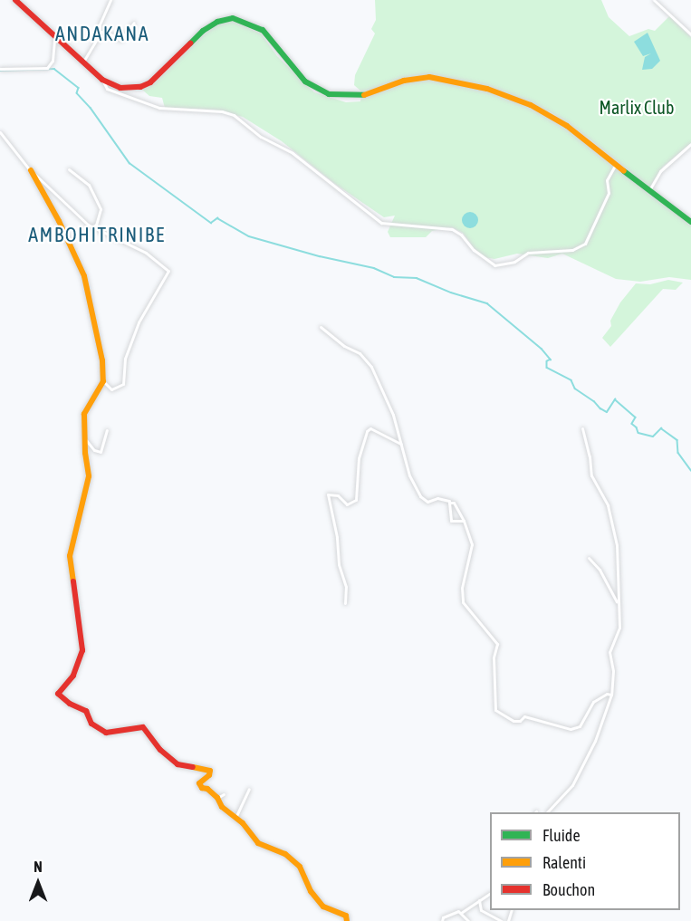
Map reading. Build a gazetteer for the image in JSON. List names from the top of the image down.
{
  "districts": ["ANDAKANA", "AMBOHITRINIBE"],
  "parks": ["Marlix Club"],
  "legend": ["Fluide", "Ralenti", "Bouchon"],
  "north": "top"
}
